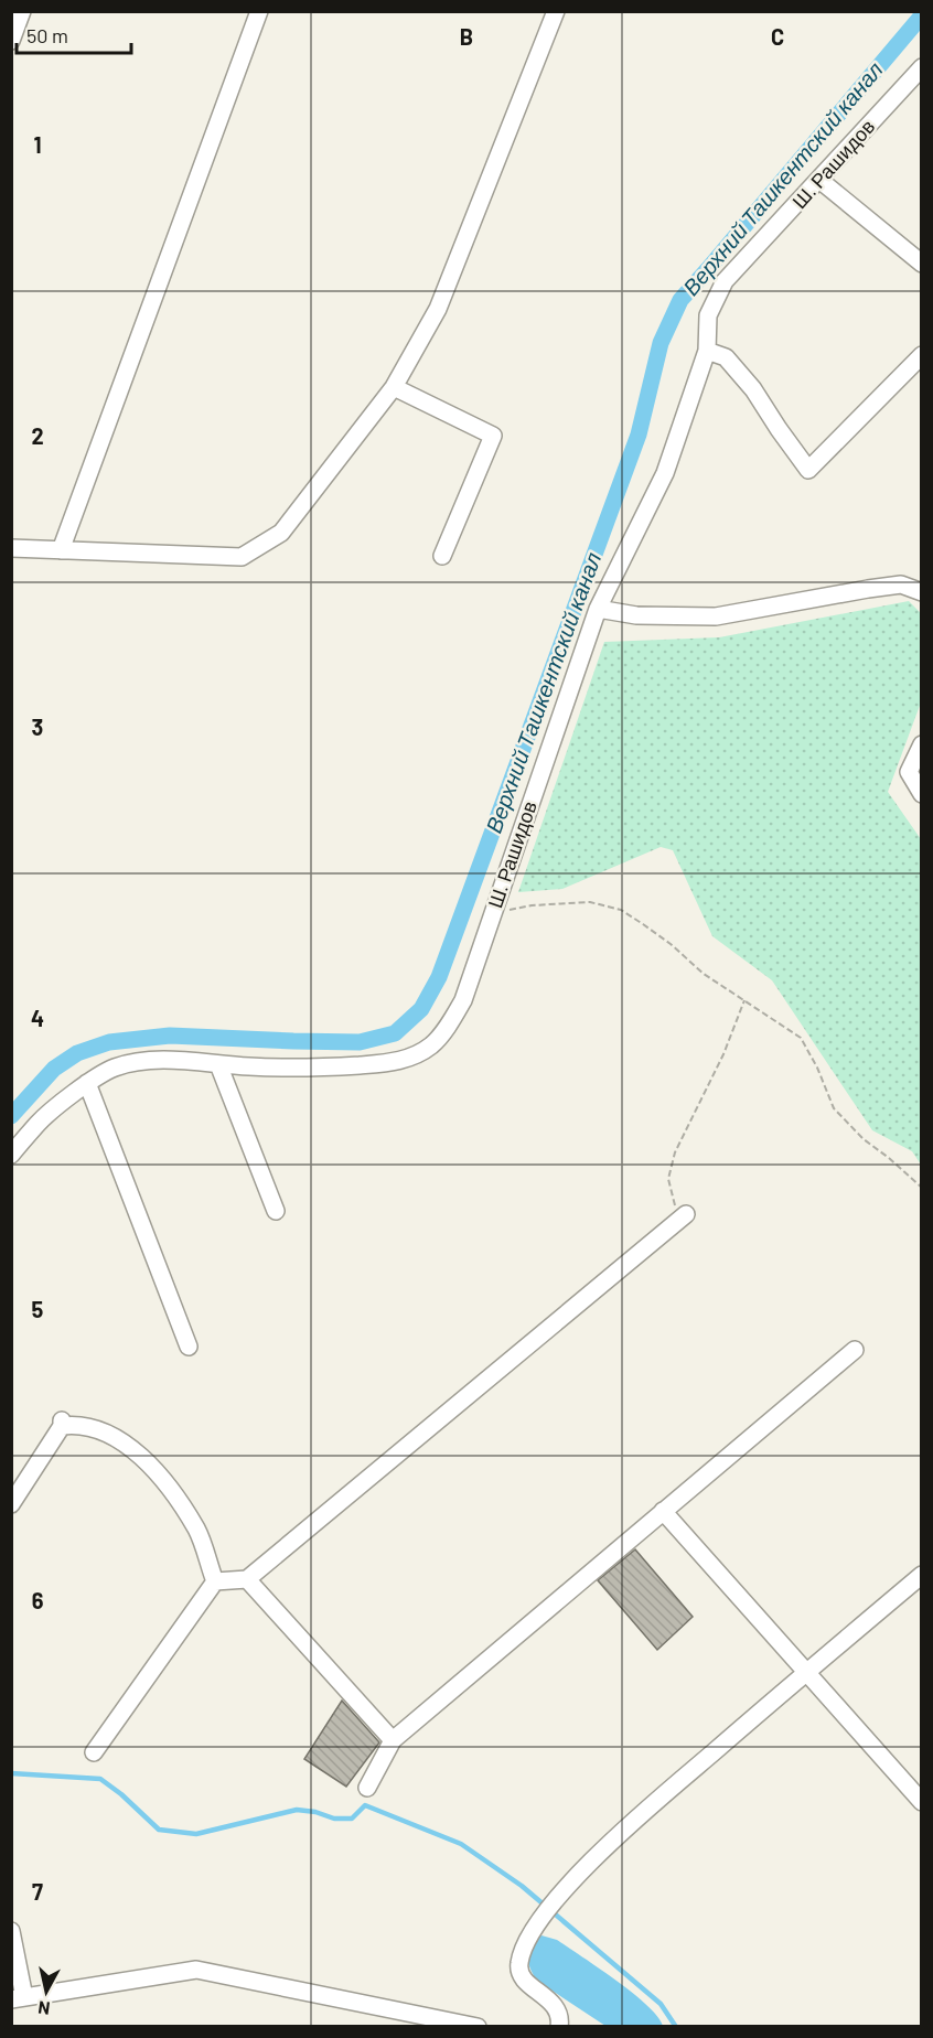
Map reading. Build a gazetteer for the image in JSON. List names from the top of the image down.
{
  "streets": {
    "street": ["Ш. Рашидов"]
  },
  "water": ["Верхний Ташкентский канал"],
  "scale_bar": "50 m",
  "north": "bottom",
  "grid": {
    "columns": ["B", "C"],
    "rows": [
      "1",
      "2",
      "3",
      "4",
      "5",
      "6",
      "7"
    ]
  }
}
